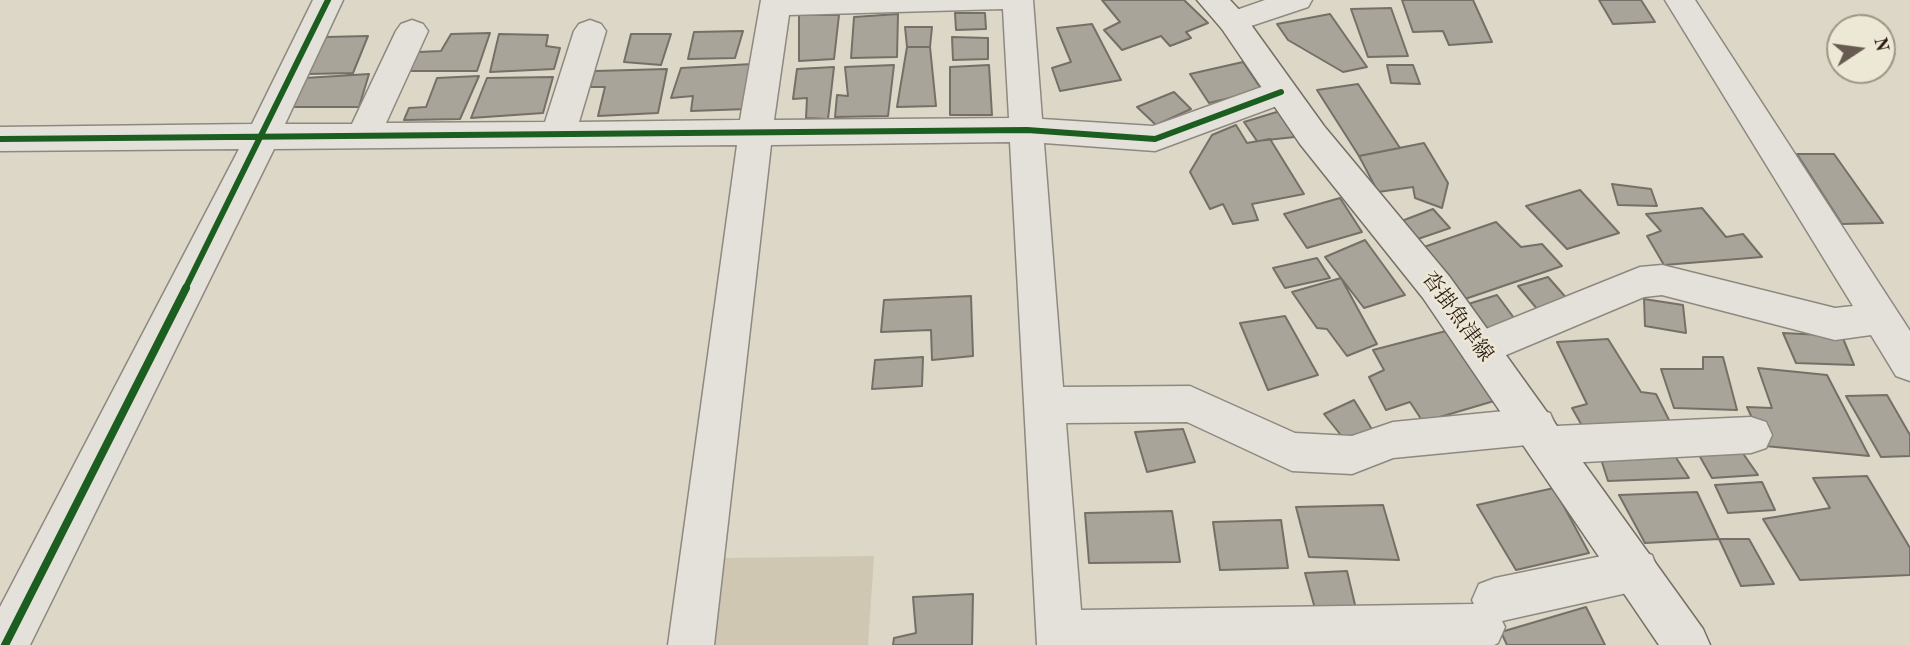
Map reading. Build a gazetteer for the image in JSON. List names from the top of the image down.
{
  "streets": {
    "street": ["沓掛魚津線"]
  },
  "north": "right"
}
